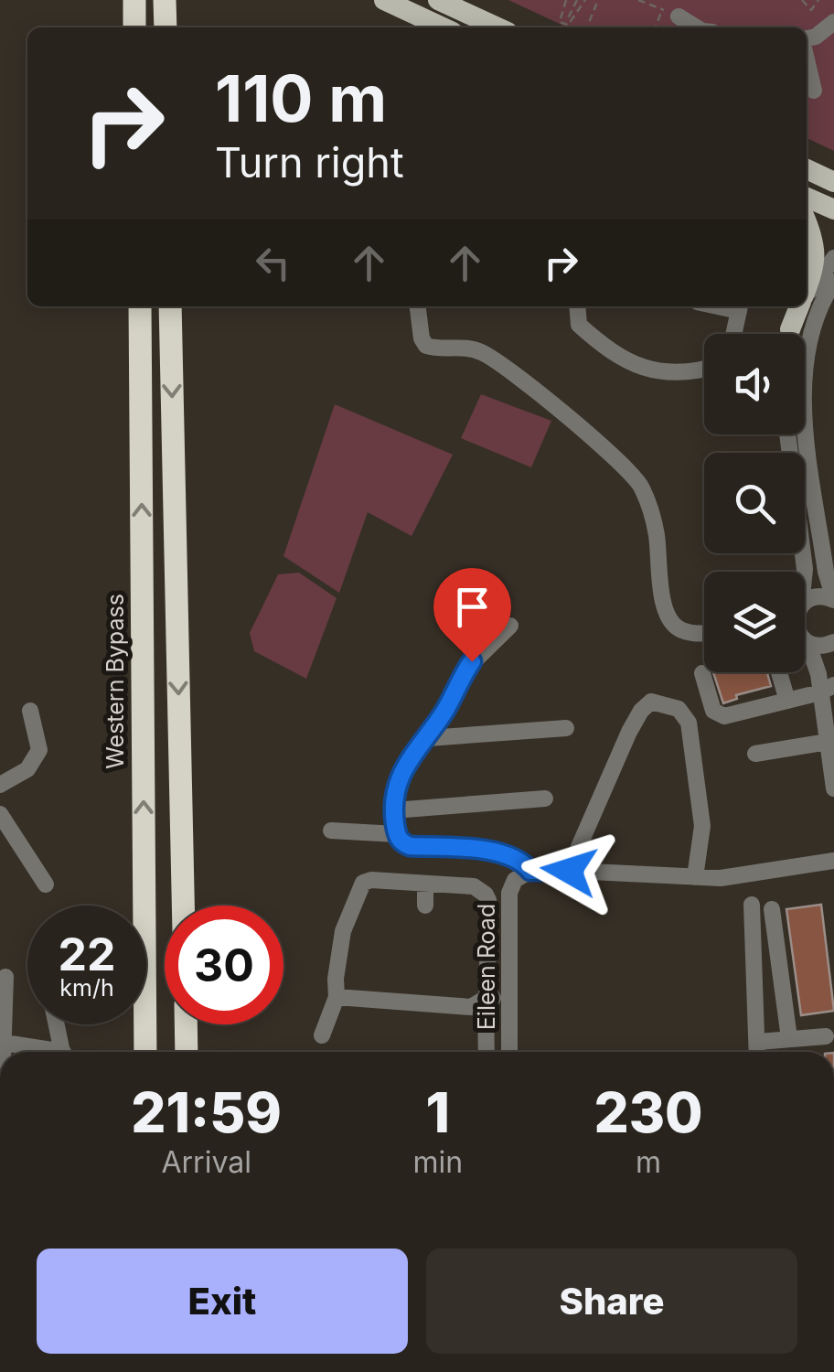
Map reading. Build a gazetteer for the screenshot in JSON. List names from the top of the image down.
{
  "streets": {
    "highway": ["Western Bypass"],
    "street": ["Eileen Road"]
  },
  "page": {
    "turn": ["110 m", "Turn right"],
    "speed": "22 km/h",
    "limit": "30",
    "eta": [
      "21:59",
      "Arrival",
      "1",
      "min",
      "230",
      "m"
    ],
    "buttons": ["Exit", "Share"]
  }
}
